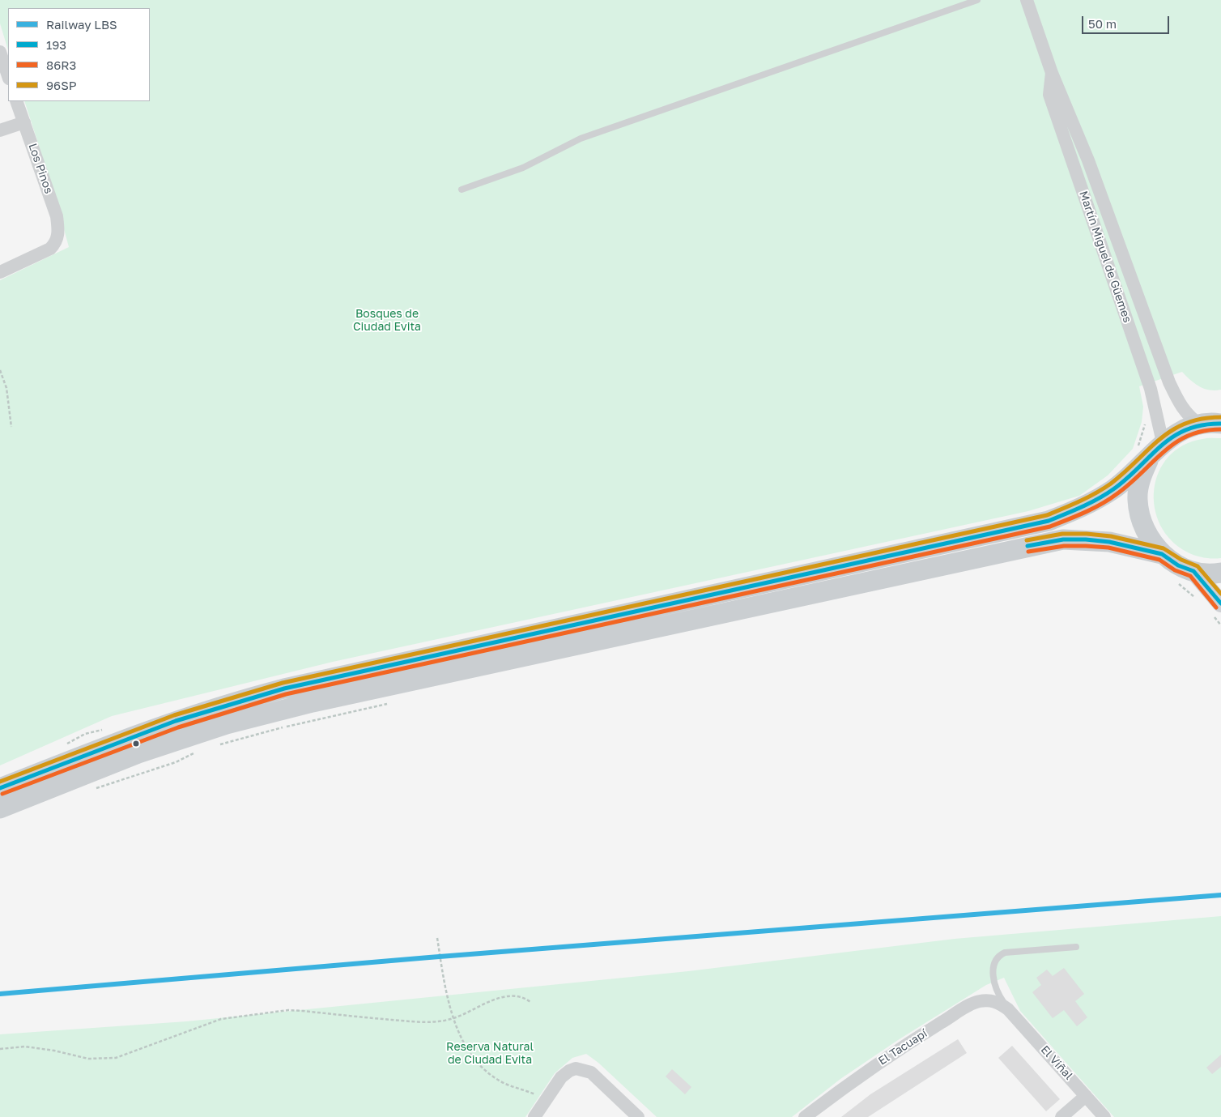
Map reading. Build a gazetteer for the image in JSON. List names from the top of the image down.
{
  "streets": {
    "street": [
      "Los Pinos",
      "Martín Miguel de Güemes",
      "El Tacuapí",
      "El Viñal"
    ]
  },
  "crossings": [
    ["El Tacuapí", "El Viñal"]
  ],
  "parks": ["Bosques de Ciudad Evita", "Reserva Natural de Ciudad Evita"],
  "lines": [
    "transit line 96SP",
    "transit line 193",
    "transit line 86R3",
    "rail line LBS"
  ],
  "legend": [
    "Railway LBS",
    "193",
    "86R3",
    "96SP"
  ],
  "scale_bar": "50 m"
}
